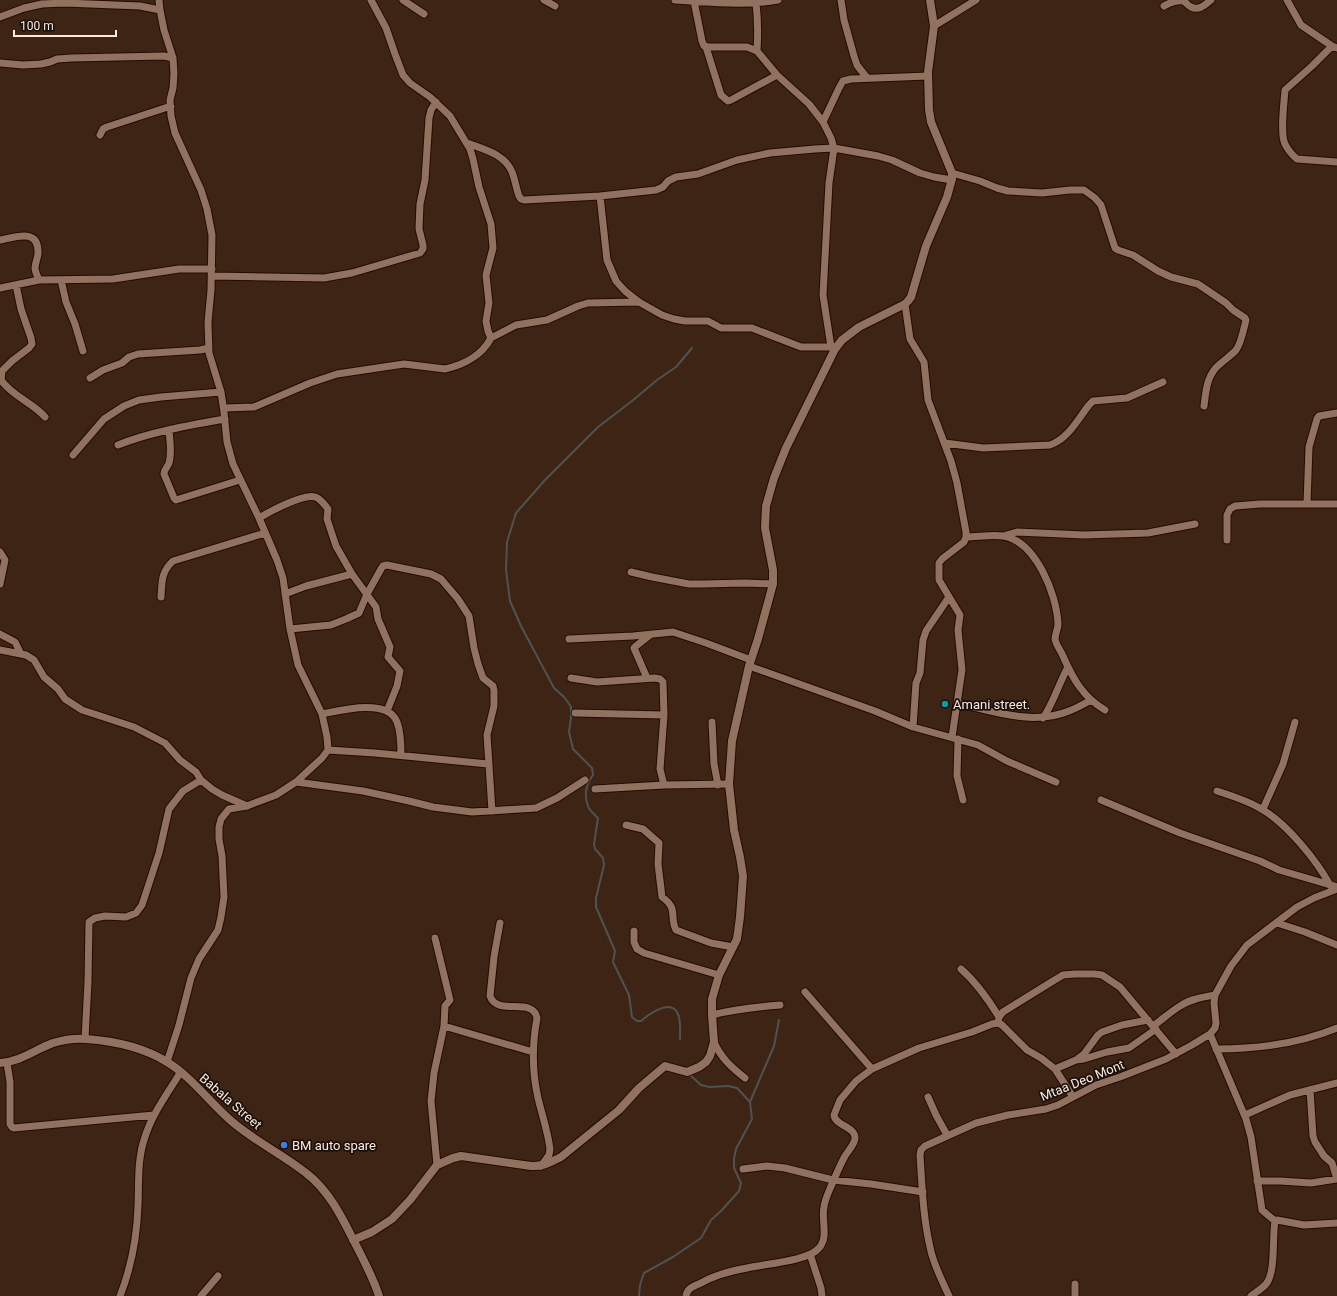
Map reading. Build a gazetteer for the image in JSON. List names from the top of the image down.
{
  "streets": {
    "street": ["Mtaa Deo Mont", "Babala Street"]
  },
  "places": ["Amani street.", "BM auto spare"],
  "scale_bar": "100 m"
}
